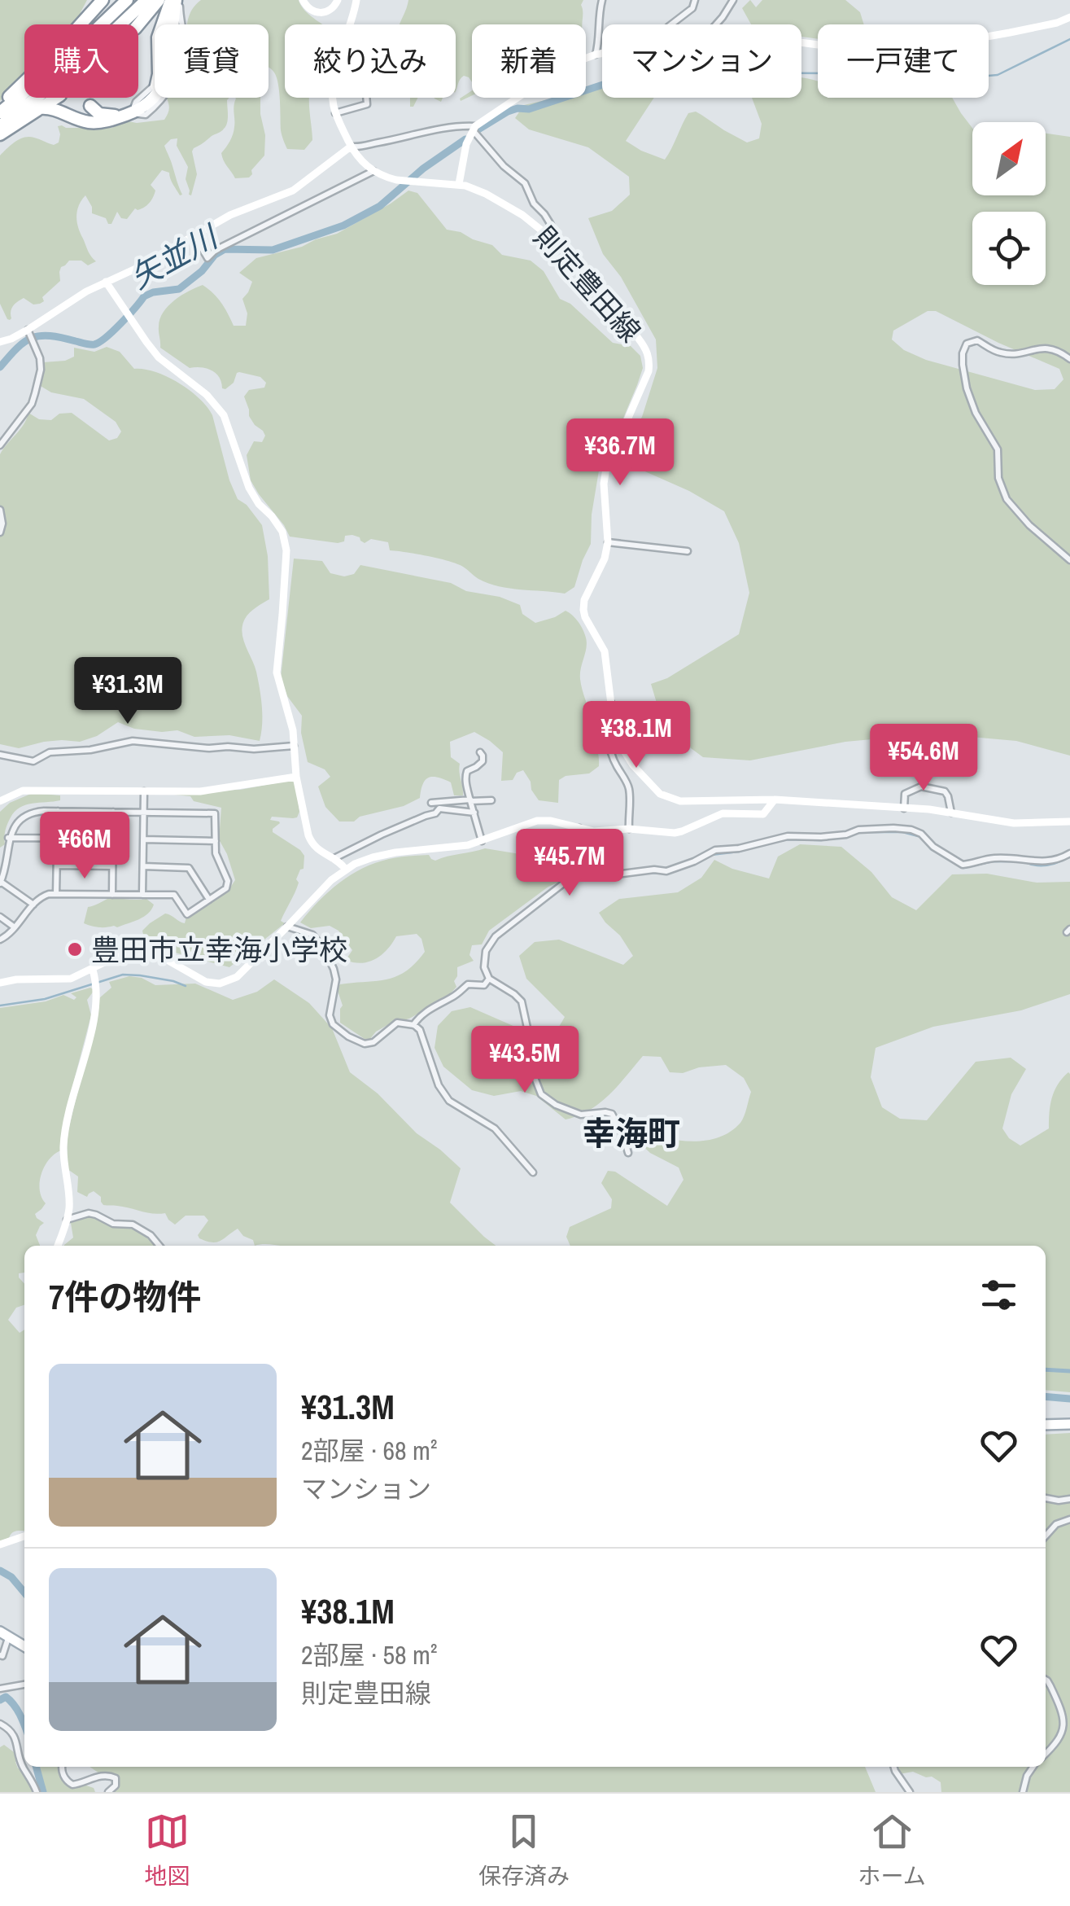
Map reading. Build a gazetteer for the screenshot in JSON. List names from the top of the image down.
{
  "streets": {
    "main road": ["則定豊田線"]
  },
  "districts": ["幸海町"],
  "water": ["矢並川"],
  "places": ["豊田市立幸海小学校"],
  "north": "top right",
  "page": {
    "chip": [
      "購入",
      "賃貸",
      "絞り込み",
      "新着",
      "マンション",
      "一戸建て"
    ],
    "price": [
      "¥36.7M",
      "¥31.3M",
      "¥38.1M",
      "¥54.6M",
      "¥66M",
      "¥45.7M",
      "¥43.5M"
    ],
    "heading": "7件の物件",
    "list": [
      {
        "name": "¥31.3M",
        "note": "2部屋 · 68 m² · マンション"
      },
      {
        "name": "¥38.1M",
        "note": "2部屋 · 58 m² · 則定豊田線"
      }
    ],
    "tabs": ["地図", "保存済み", "ホーム"]
  }
}
